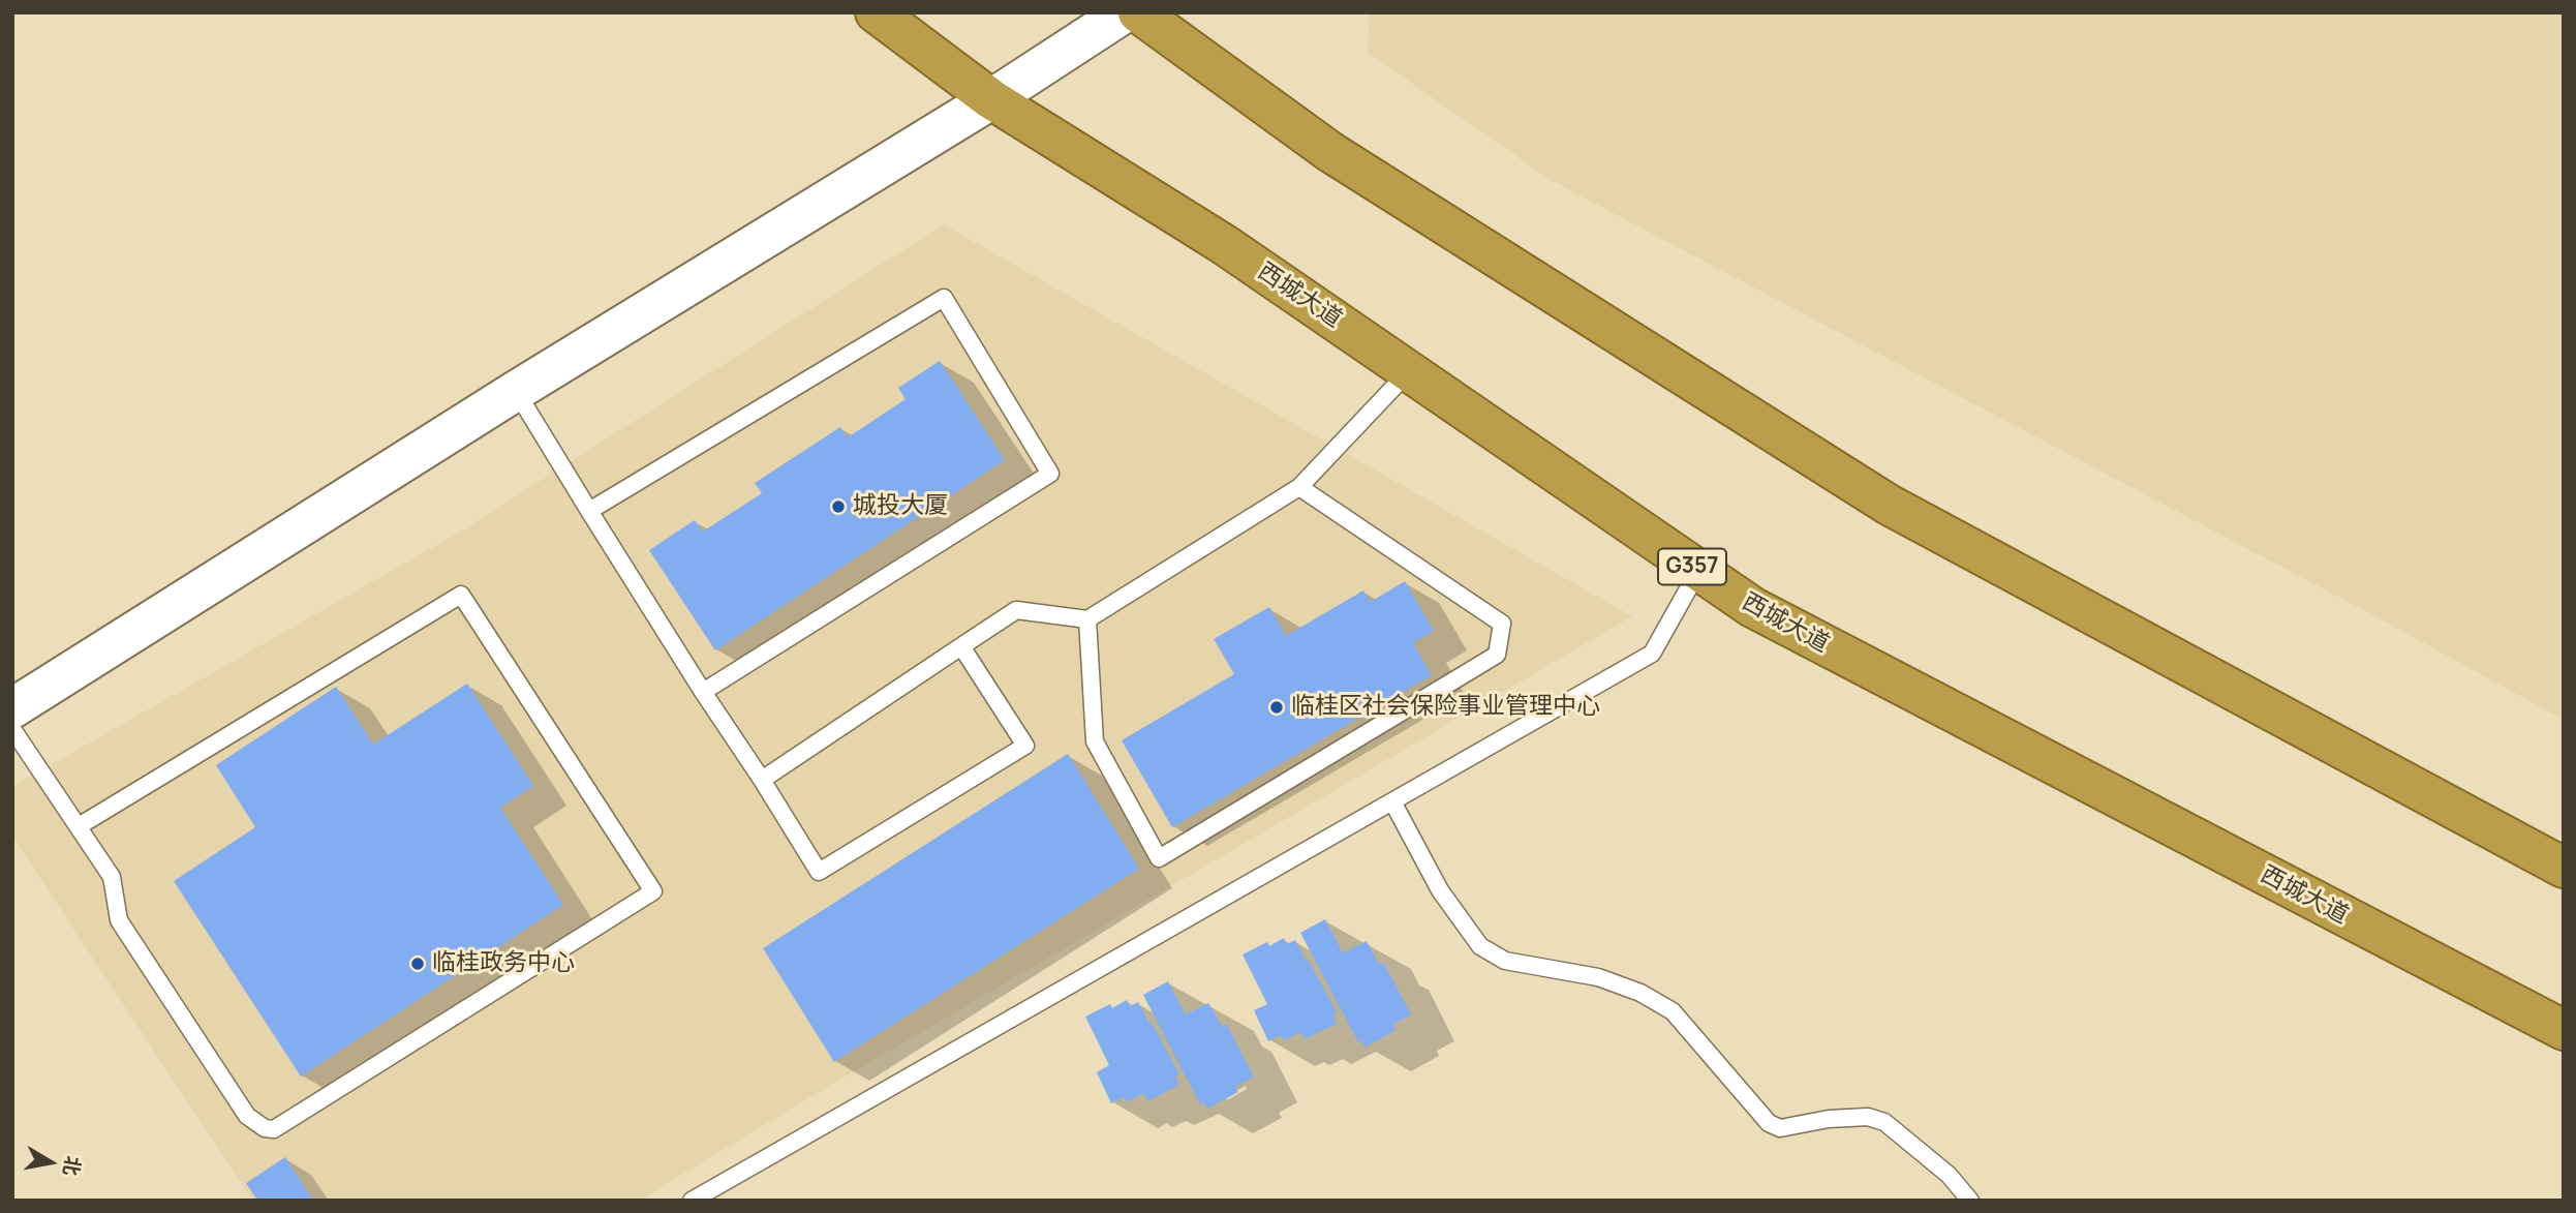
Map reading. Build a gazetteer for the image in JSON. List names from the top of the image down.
{
  "streets": {
    "highway": ["西城大道", "G357"]
  },
  "places": ["城投大厦", "临桂区社会保险事业管理中心", "临桂政务中心"],
  "north": "right"
}
